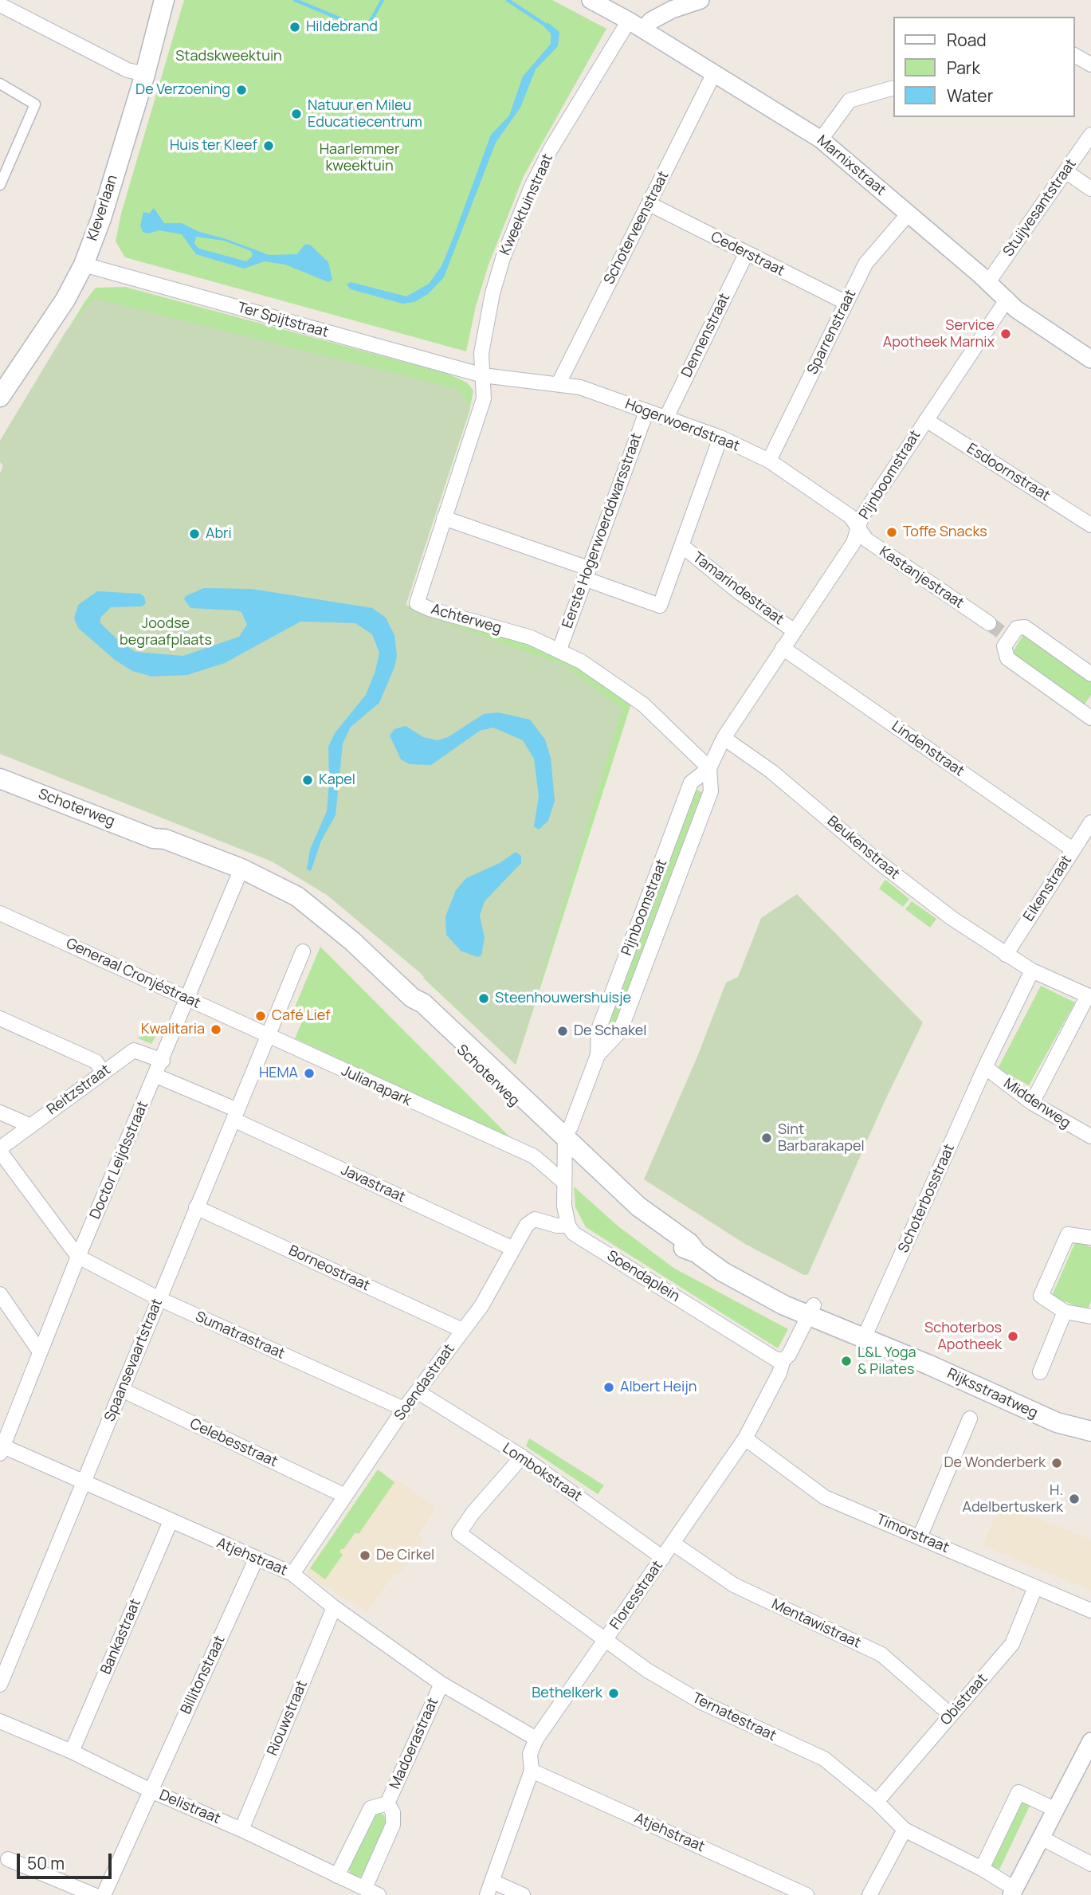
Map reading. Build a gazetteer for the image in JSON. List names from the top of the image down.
{
  "streets": {
    "main road": ["Kleverlaan", "Schoterweg", "Rijksstraatweg"],
    "street": [
      "Marnixstraat",
      "Kweektuinstraat",
      "Stuijvesantstraat",
      "Schoterveenstraat",
      "Cederstraat",
      "Ter Spijtstraat",
      "Sparrenstraat",
      "Dennenstraat",
      "Hogerwoerdstraat",
      "Esdoornstraat",
      "Pijnboomstraat",
      "Eerste Hogerwoerddwarsstraat",
      "Kastanjestraat",
      "Tamarindestraat",
      "Achterweg",
      "Lindenstraat",
      "Beukenstraat",
      "Eikenstraat",
      "Generaal Cronjéstraat",
      "Julianapark",
      "Reitzstraat",
      "Middenweg",
      "Doctor Leijdsstraat",
      "Javastraat",
      "Schoterbosstraat",
      "Borneostraat",
      "Soendaplein",
      "Sumatrastraat",
      "Spaansevaartstraat",
      "Soendastraat",
      "Celebesstraat",
      "Lombokstraat",
      "Timorstraat",
      "Atjehstraat",
      "Floresstraat",
      "Mentawistraat",
      "Bankastraat",
      "Billitonstraat",
      "Obistraat",
      "Ternatestraat",
      "Riouwstraat",
      "Madoerastraat",
      "Delistraat"
    ]
  },
  "crossings": [
    ["Marnixstraat", "Kweektuinstraat"],
    ["Marnixstraat", "Stuijvesantstraat"],
    ["Marnixstraat", "Schoterveenstraat"],
    ["Marnixstraat", "Sparrenstraat"],
    ["Marnixstraat", "Pijnboomstraat"],
    ["Kweektuinstraat", "Ter Spijtstraat"],
    ["Kweektuinstraat", "Hogerwoerdstraat"],
    ["Kweektuinstraat", "Achterweg"],
    ["Kleverlaan", "Ter Spijtstraat"],
    ["Schoterveenstraat", "Cederstraat"],
    ["Schoterveenstraat", "Hogerwoerdstraat"],
    ["Cederstraat", "Sparrenstraat"],
    ["Cederstraat", "Dennenstraat"],
    ["Ter Spijtstraat", "Hogerwoerdstraat"],
    ["Ter Spijtstraat", "Achterweg"],
    ["Sparrenstraat", "Hogerwoerdstraat"],
    ["Dennenstraat", "Hogerwoerdstraat"],
    ["Hogerwoerdstraat", "Pijnboomstraat"],
    ["Hogerwoerdstraat", "Eerste Hogerwoerddwarsstraat"],
    ["Hogerwoerdstraat", "Kastanjestraat"],
    ["Hogerwoerdstraat", "Achterweg"],
    ["Esdoornstraat", "Pijnboomstraat"],
    ["Pijnboomstraat", "Kastanjestraat"],
    ["Pijnboomstraat", "Tamarindestraat"],
    ["Pijnboomstraat", "Achterweg"],
    ["Pijnboomstraat", "Lindenstraat"],
    ["Pijnboomstraat", "Schoterweg"],
    ["Pijnboomstraat", "Beukenstraat"],
    ["Eerste Hogerwoerddwarsstraat", "Achterweg"],
    ["Lindenstraat", "Eikenstraat"],
    ["Schoterweg", "Doctor Leijdsstraat"],
    ["Beukenstraat", "Eikenstraat"],
    ["Beukenstraat", "Schoterbosstraat"],
    ["Generaal Cronjéstraat", "Julianapark"],
    ["Generaal Cronjéstraat", "Doctor Leijdsstraat"],
    ["Generaal Cronjéstraat", "Spaansevaartstraat"],
    ["Julianapark", "Spaansevaartstraat"],
    ["Reitzstraat", "Doctor Leijdsstraat"],
    ["Middenweg", "Schoterbosstraat"],
    ["Doctor Leijdsstraat", "Javastraat"],
    ["Doctor Leijdsstraat", "Sumatrastraat"],
    ["Doctor Leijdsstraat", "Atjehstraat"],
    ["Javastraat", "Spaansevaartstraat"],
    ["Javastraat", "Soendastraat"],
    ["Schoterbosstraat", "Rijksstraatweg"],
    ["Borneostraat", "Spaansevaartstraat"],
    ["Borneostraat", "Soendastraat"],
    ["Soendaplein", "Soendastraat"],
    ["Soendaplein", "Floresstraat"],
    ["Sumatrastraat", "Spaansevaartstraat"],
    ["Sumatrastraat", "Soendastraat"],
    ["Spaansevaartstraat", "Celebesstraat"],
    ["Spaansevaartstraat", "Atjehstraat"],
    ["Soendastraat", "Celebesstraat"],
    ["Soendastraat", "Lombokstraat"],
    ["Soendastraat", "Atjehstraat"],
    ["Lombokstraat", "Floresstraat"],
    ["Lombokstraat", "Ternatestraat"],
    ["Timorstraat", "Floresstraat"],
    ["Timorstraat", "Obistraat"],
    ["Atjehstraat", "Floresstraat"],
    ["Atjehstraat", "Bankastraat"],
    ["Atjehstraat", "Billitonstraat"],
    ["Atjehstraat", "Riouwstraat"],
    ["Atjehstraat", "Madoerastraat"],
    ["Floresstraat", "Mentawistraat"],
    ["Floresstraat", "Ternatestraat"],
    ["Mentawistraat", "Obistraat"],
    ["Bankastraat", "Delistraat"],
    ["Billitonstraat", "Delistraat"],
    ["Obistraat", "Ternatestraat"],
    ["Riouwstraat", "Delistraat"],
    ["Madoerastraat", "Delistraat"]
  ],
  "parks": ["Stadskweektuin", "Haarlemmer kweektuin", "Joodse begraafplaats"],
  "places": [
    "Hildebrand",
    "De Verzoening",
    "Natuur en Mileu Educatiecentrum",
    "Huis ter Kleef",
    "Service Apotheek Marnix",
    "Toffe Snacks",
    "Abri",
    "Kapel",
    "Steenhouwershuisje",
    "Café Lief",
    "Kwalitaria",
    "De Schakel",
    "HEMA",
    "Sint Barbarakapel",
    "Schoterbos Apotheek",
    "L&L Yoga & Pilates",
    "Albert Heijn",
    "De Wonderberk",
    "H. Adelbertuskerk",
    "De Cirkel",
    "Bethelkerk"
  ],
  "legend": ["Road", "Park", "Water"],
  "scale_bar": "50 m"
}
